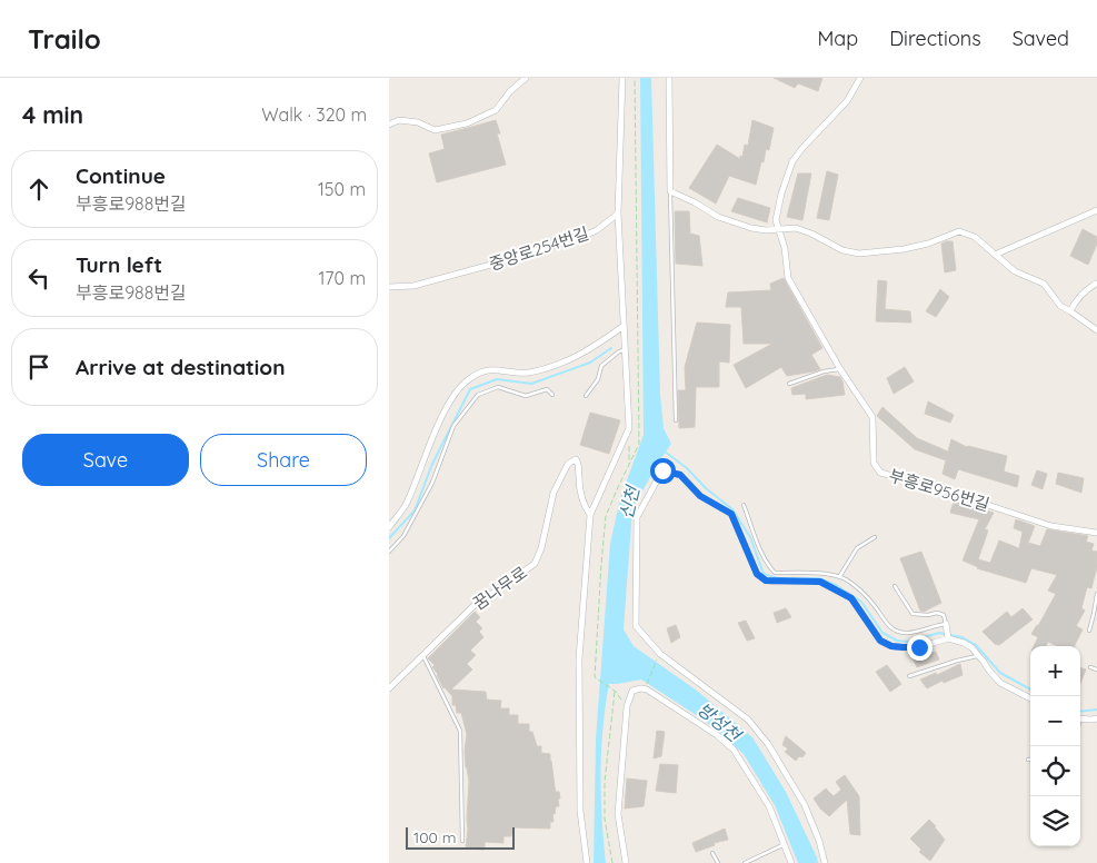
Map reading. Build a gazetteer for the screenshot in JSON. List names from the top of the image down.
{
  "streets": {
    "street": ["중앙로254번길", "부흥로956번길", "꿈나무로"]
  },
  "water": ["신천", "방성천"],
  "scale_bar": "100 m",
  "page": {
    "header": "Trailo",
    "nav": ["Map", "Directions", "Saved"],
    "heading": ["4 min", "Walk · 320 m"],
    "list": [
      ["Continue", "부흥로988번길", "150 m"],
      ["Turn left", "부흥로988번길", "170 m"],
      "Arrive at destination"
    ],
    "buttons": ["Save", "Share"],
    "map_buttons": ["+", "−"],
    "scale": "100 m"
  }
}
